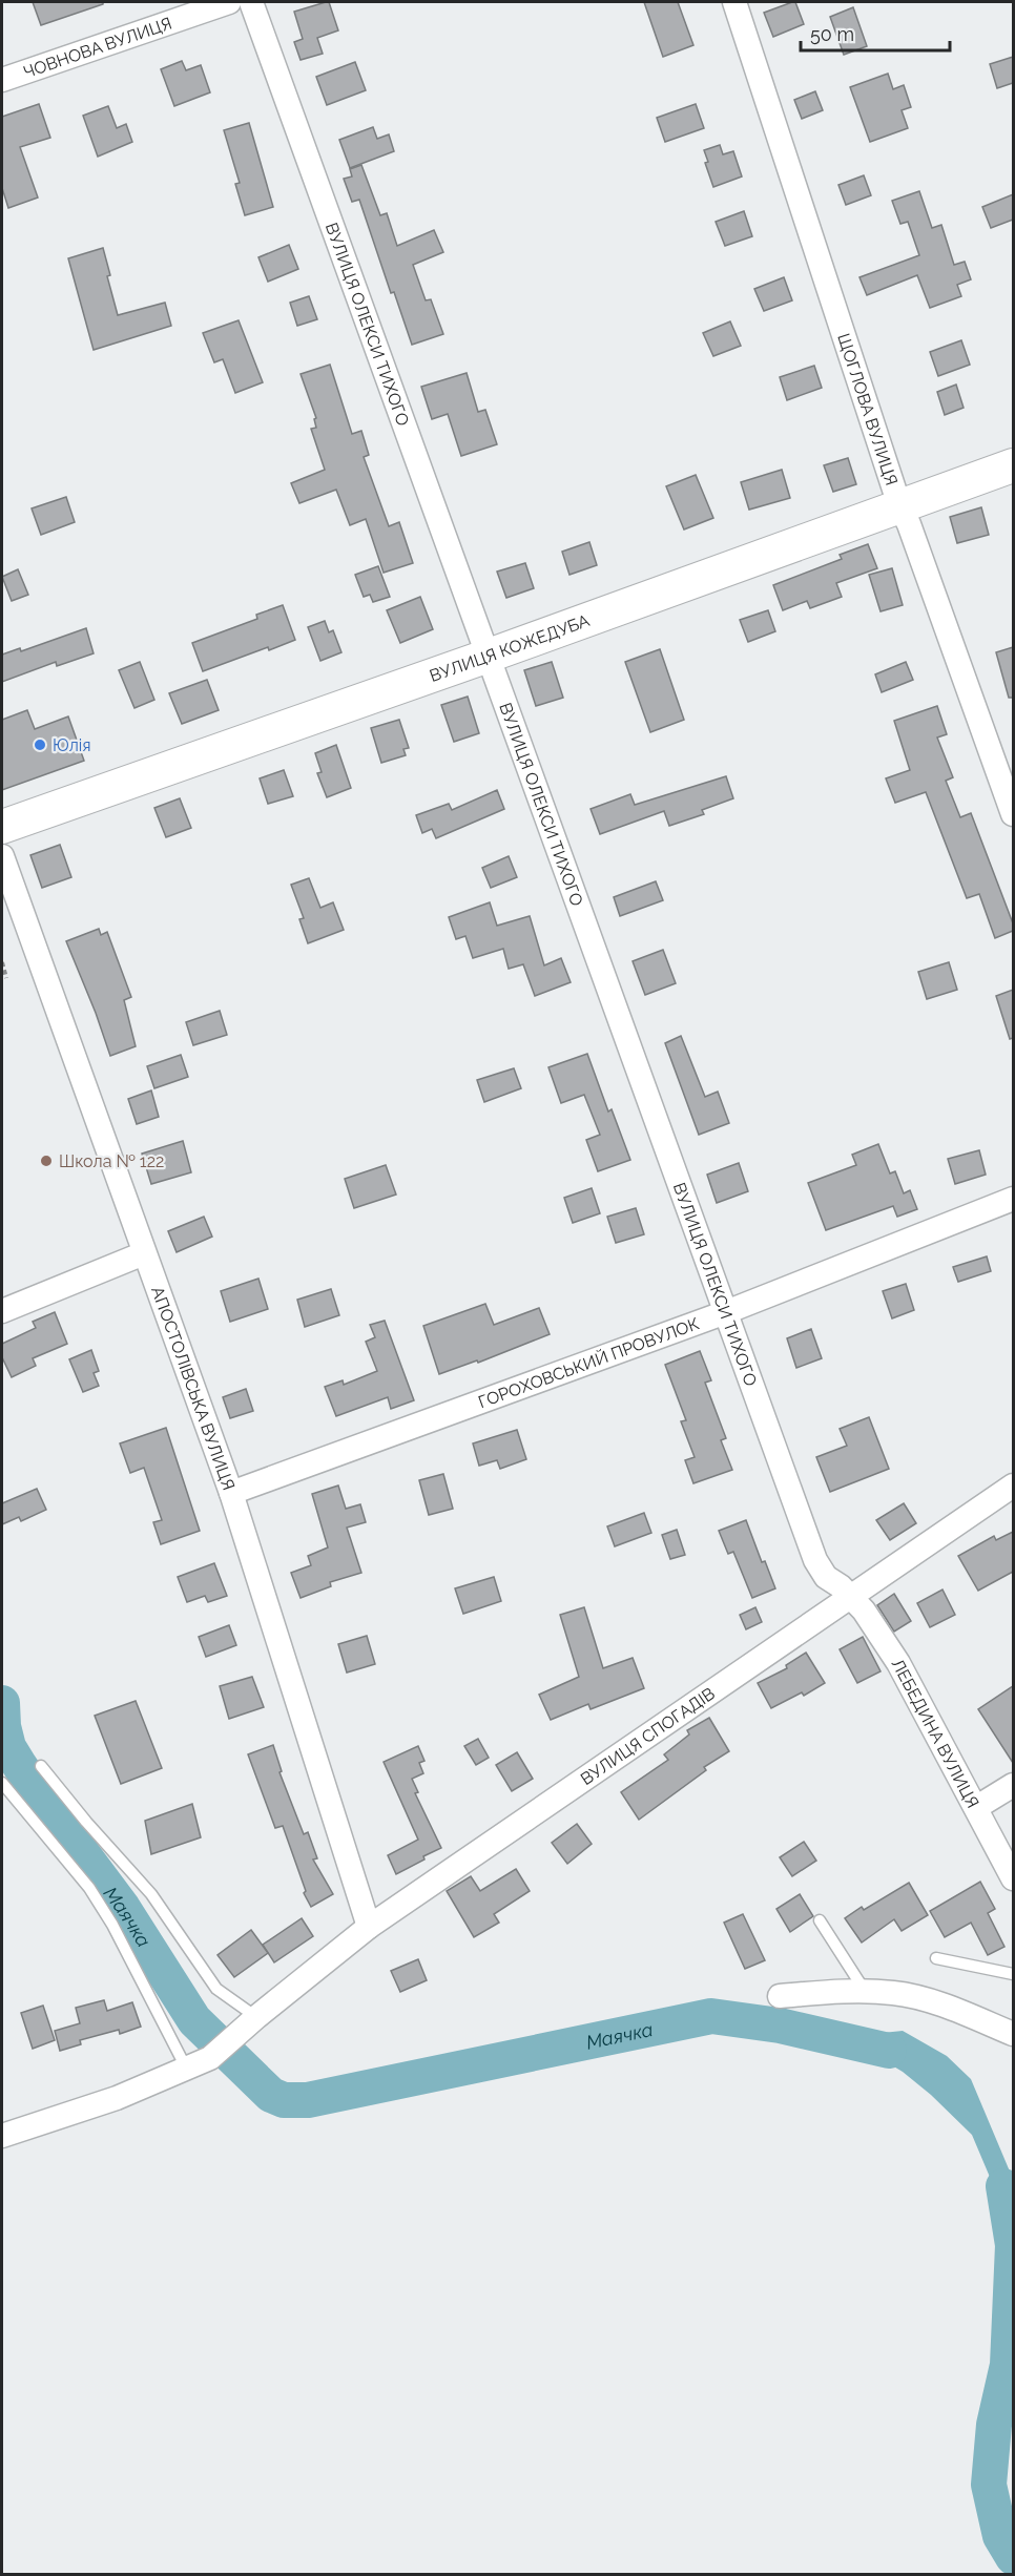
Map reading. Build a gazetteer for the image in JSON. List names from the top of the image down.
{
  "streets": {
    "street": [
      "ЧОВНОВА ВУЛИЦЯ",
      "ВУЛИЦЯ ОЛЕКСИ ТИХОГО",
      "ЩОГЛОВА ВУЛИЦЯ",
      "ВУЛИЦЯ КОЖЕДУБА",
      "ГОРОХОВСЬКИЙ ПРОВУЛОК",
      "АПОСТОЛІВСЬКА ВУЛИЦЯ",
      "ЛЕБЕДИНА ВУЛИЦЯ",
      "ВУЛИЦЯ СПОГАДІВ"
    ]
  },
  "crossings": [
    ["ВУЛИЦЯ ОЛЕКСИ ТИХОГО", "ВУЛИЦЯ КОЖЕДУБА"],
    ["ВУЛИЦЯ ОЛЕКСИ ТИХОГО", "ГОРОХОВСЬКИЙ ПРОВУЛОК"],
    ["ВУЛИЦЯ ОЛЕКСИ ТИХОГО", "ЛЕБЕДИНА ВУЛИЦЯ"],
    ["ВУЛИЦЯ ОЛЕКСИ ТИХОГО", "ВУЛИЦЯ СПОГАДІВ"],
    ["ЩОГЛОВА ВУЛИЦЯ", "ВУЛИЦЯ КОЖЕДУБА"],
    ["ГОРОХОВСЬКИЙ ПРОВУЛОК", "АПОСТОЛІВСЬКА ВУЛИЦЯ"],
    ["АПОСТОЛІВСЬКА ВУЛИЦЯ", "ВУЛИЦЯ СПОГАДІВ"],
    ["ЛЕБЕДИНА ВУЛИЦЯ", "ВУЛИЦЯ СПОГАДІВ"]
  ],
  "water": ["Маячка"],
  "places": ["Юлія", "Школа № 122"],
  "scale_bar": "50 m"
}
